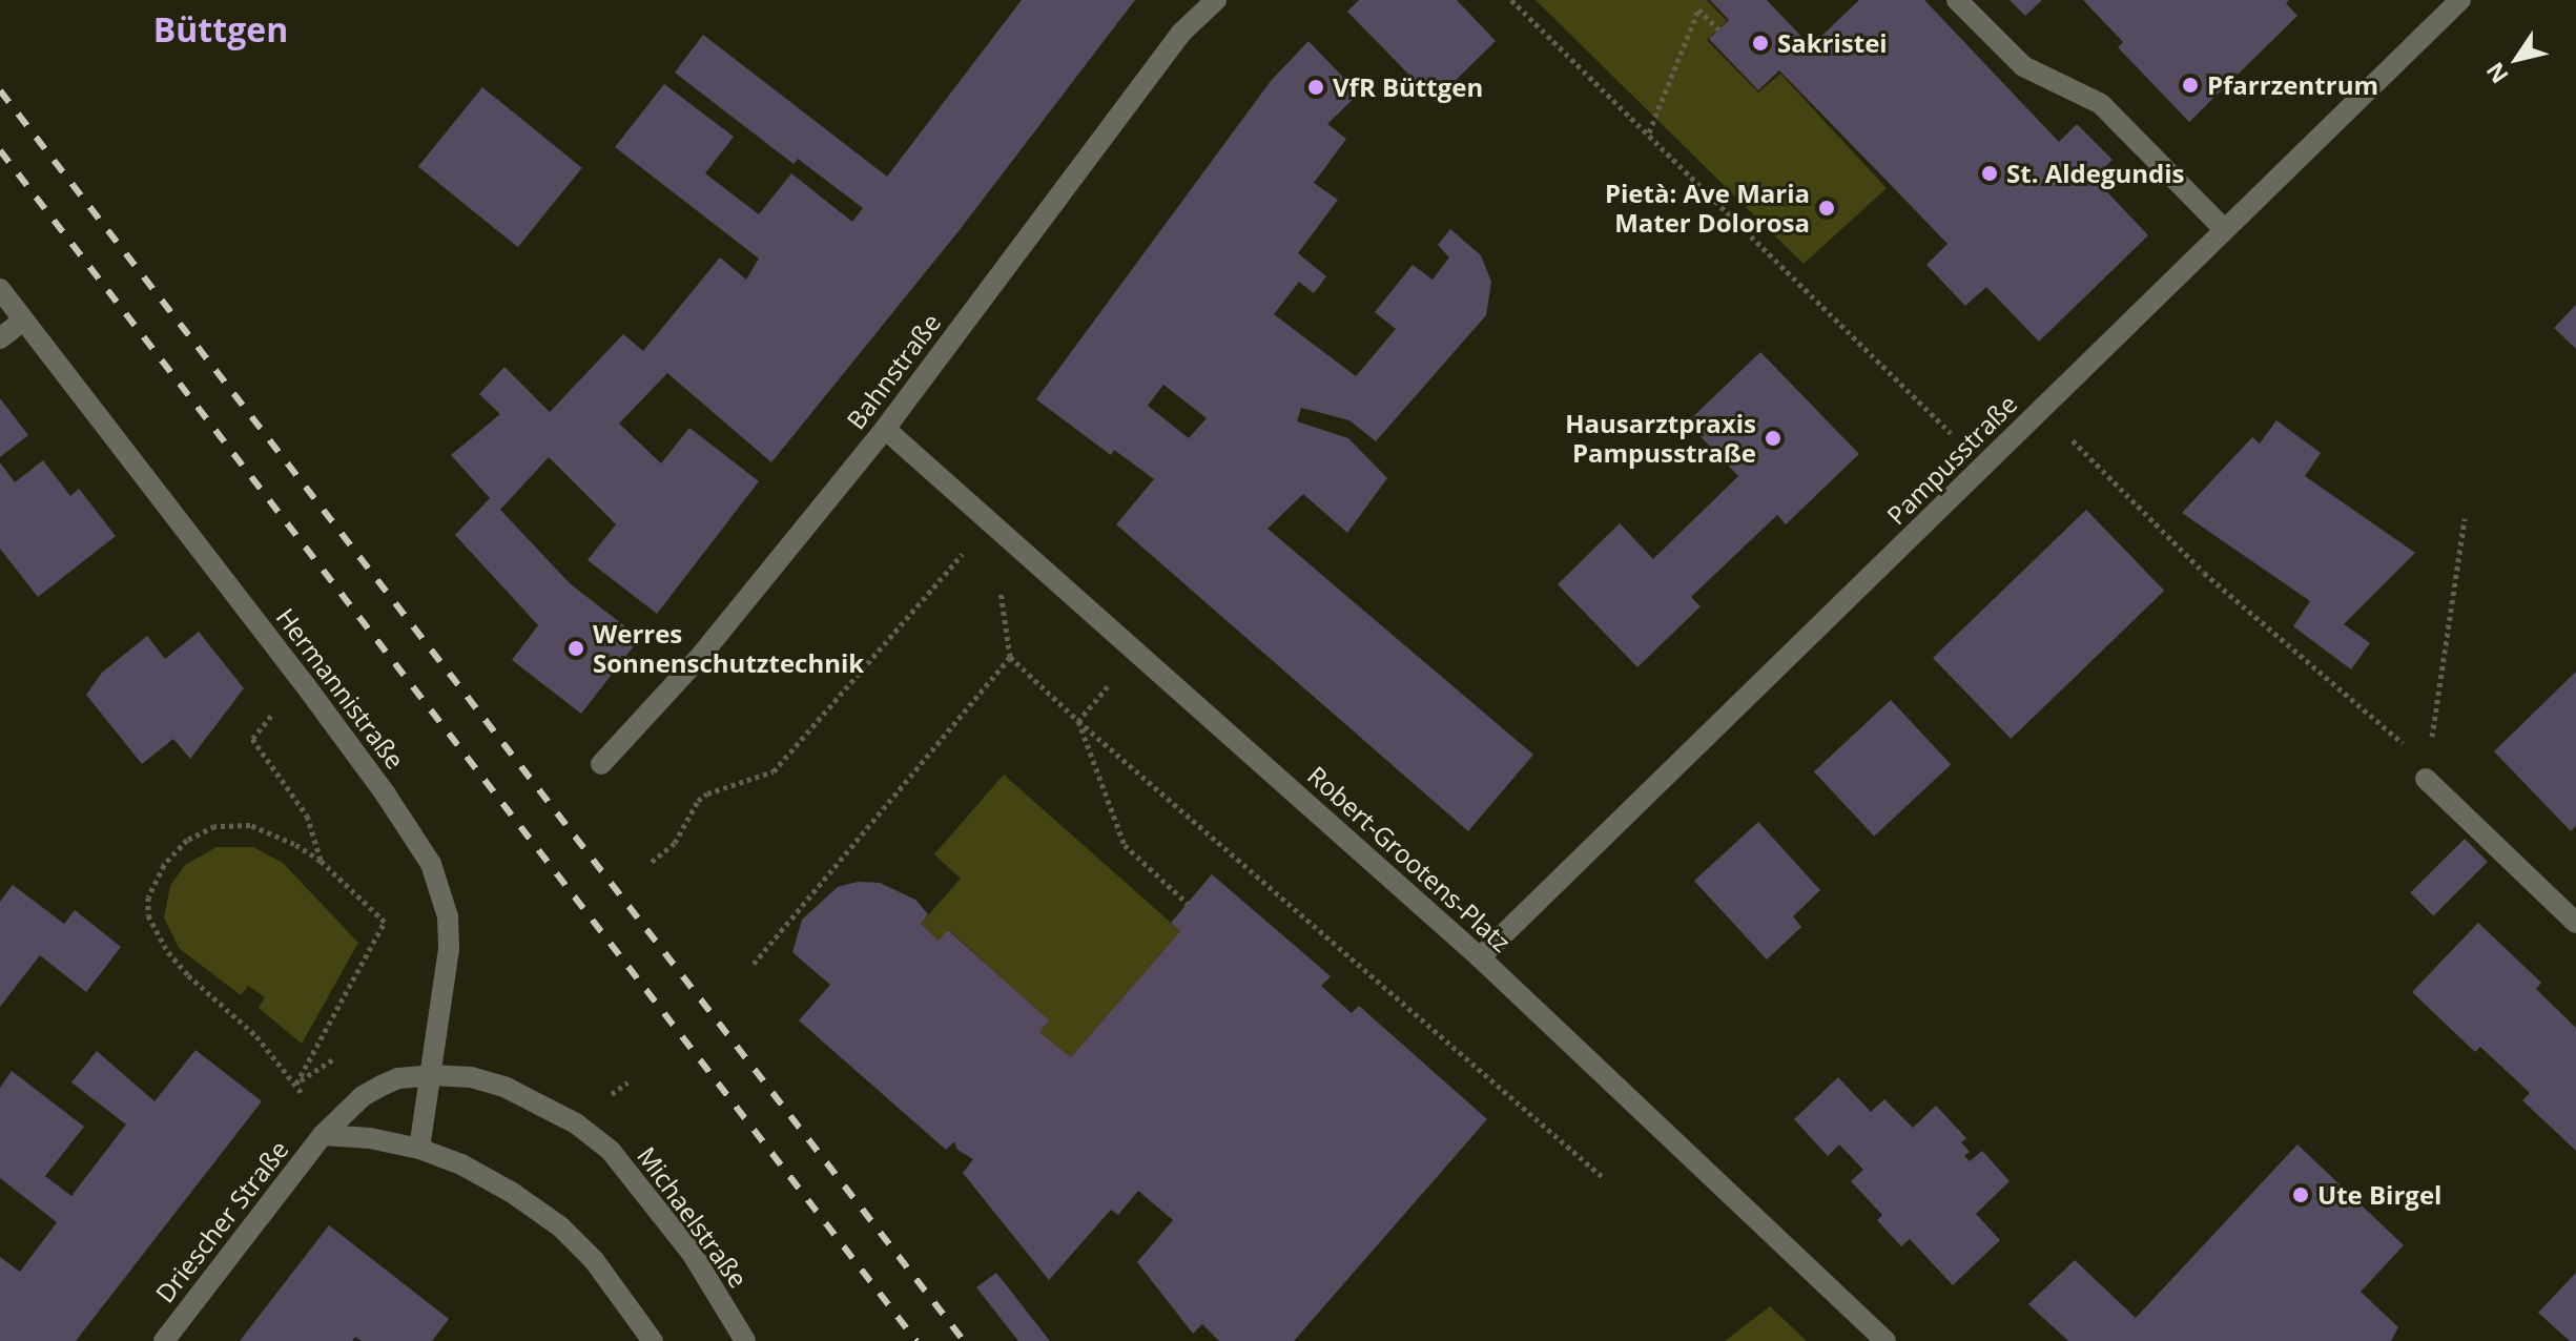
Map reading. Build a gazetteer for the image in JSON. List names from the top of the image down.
{
  "streets": {
    "street": [
      "Bahnstraße",
      "Pampusstraße",
      "Hermannistraße",
      "Robert-Grootens-Platz",
      "Michaelstraße",
      "Driescher Straße"
    ]
  },
  "crossings": [
    ["Bahnstraße", "Robert-Grootens-Platz"],
    ["Pampusstraße", "Robert-Grootens-Platz"],
    ["Hermannistraße", "Michaelstraße"],
    ["Michaelstraße", "Driescher Straße"]
  ],
  "districts": ["Büttgen"],
  "places": [
    "Sakristei",
    "Pfarrzentrum",
    "VfR Büttgen",
    "St. Aldegundis",
    "Pietà: Ave Maria Mater Dolorosa",
    "Hausarztpraxis Pampusstraße",
    "Werres Sonnenschutztechnik",
    "Ute Birgel"
  ],
  "north": "bottom left"
}
